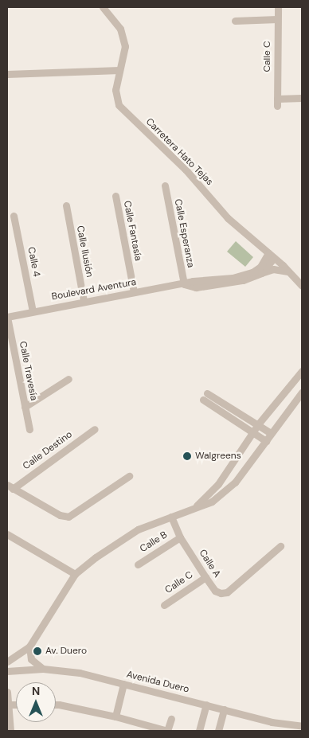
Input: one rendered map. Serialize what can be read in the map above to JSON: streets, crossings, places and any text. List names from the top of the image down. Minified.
{"streets":{"street":["Calle C","Carretera Hato Tejas","Calle Fantasía","Calle Esperanza","Calle Ilusión","Calle 4","Boulevard Aventura","Calle Travesía","Calle Destino","Calle B","Calle A","Avenida Duero"]},"crossings":[["Calle C","Calle A"],["Carretera Hato Tejas","Boulevard Aventura"],["Calle Fantasía","Boulevard Aventura"],["Calle Esperanza","Boulevard Aventura"],["Calle Ilusión","Boulevard Aventura"],["Calle 4","Boulevard Aventura"],["Boulevard Aventura","Calle Travesía"],["Calle B","Calle A"]],"places":["Walgreens","Av. Duero"],"north":"top"}
